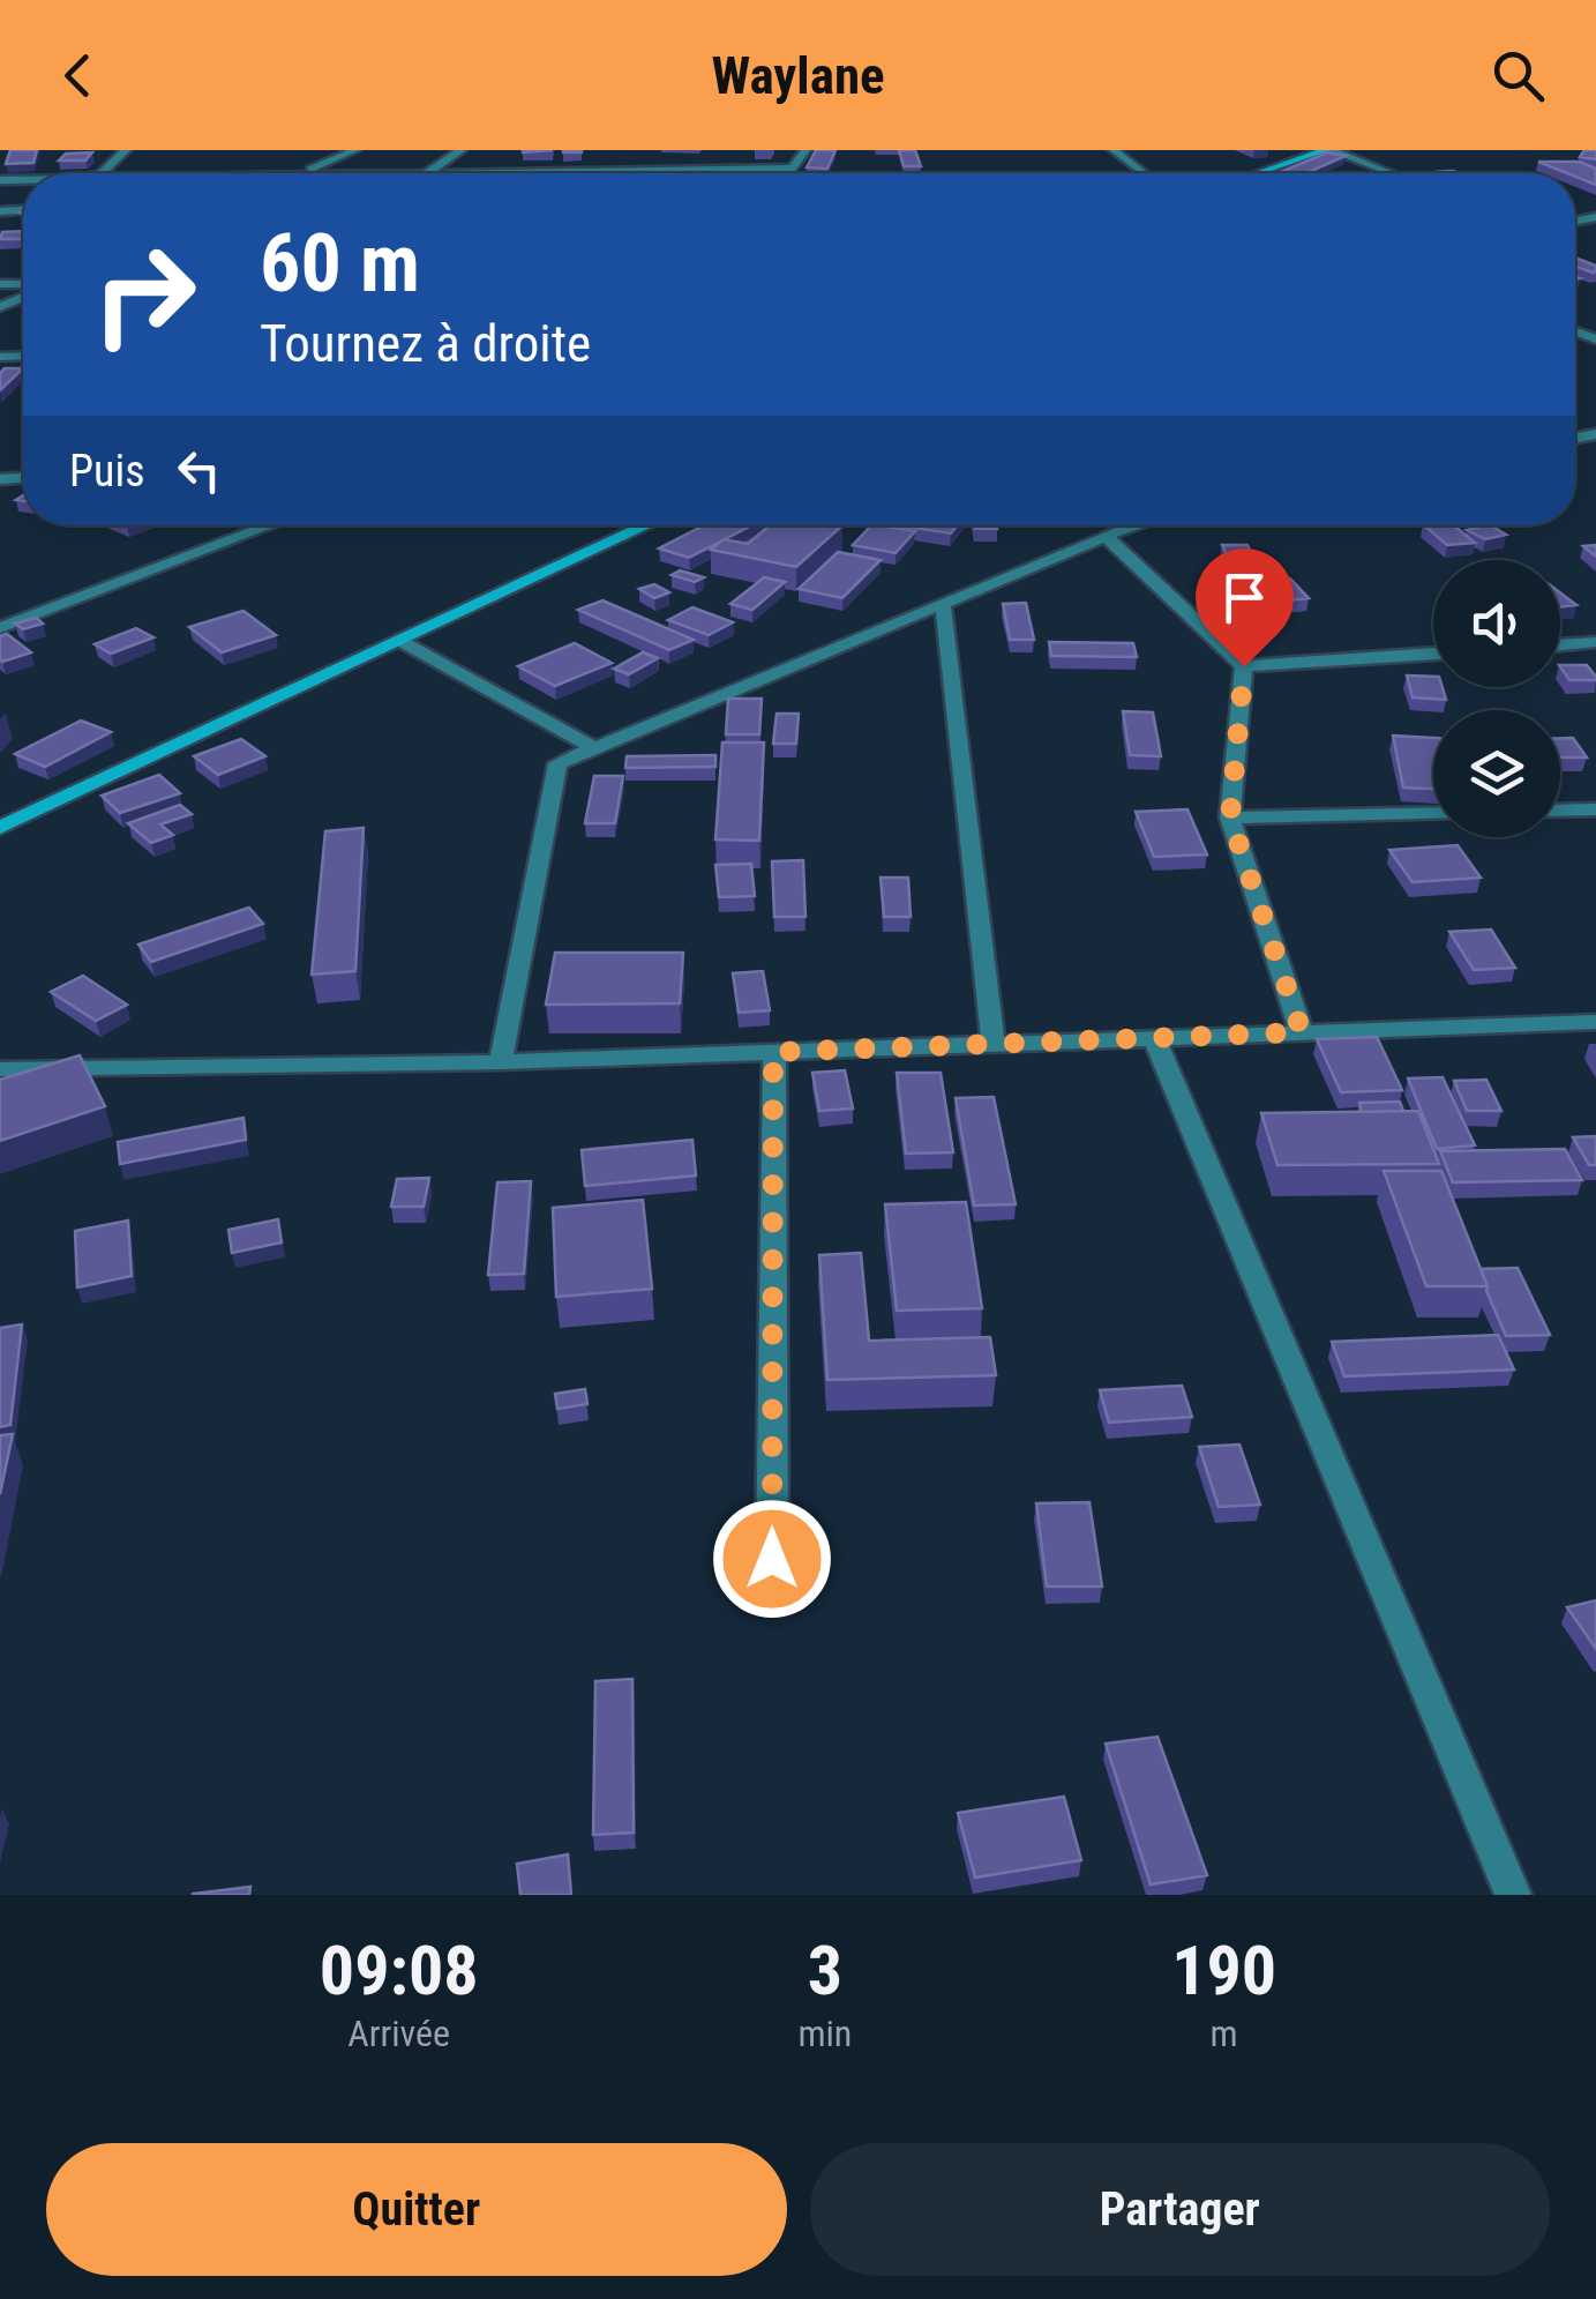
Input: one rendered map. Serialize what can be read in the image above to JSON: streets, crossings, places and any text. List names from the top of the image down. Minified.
{"page":{"header":"Waylane","turn":["60 m","Tournez à droite"],"then":"Puis","eta":["09:08","Arrivée","3","min","190","m"],"buttons":["Quitter","Partager"]}}
